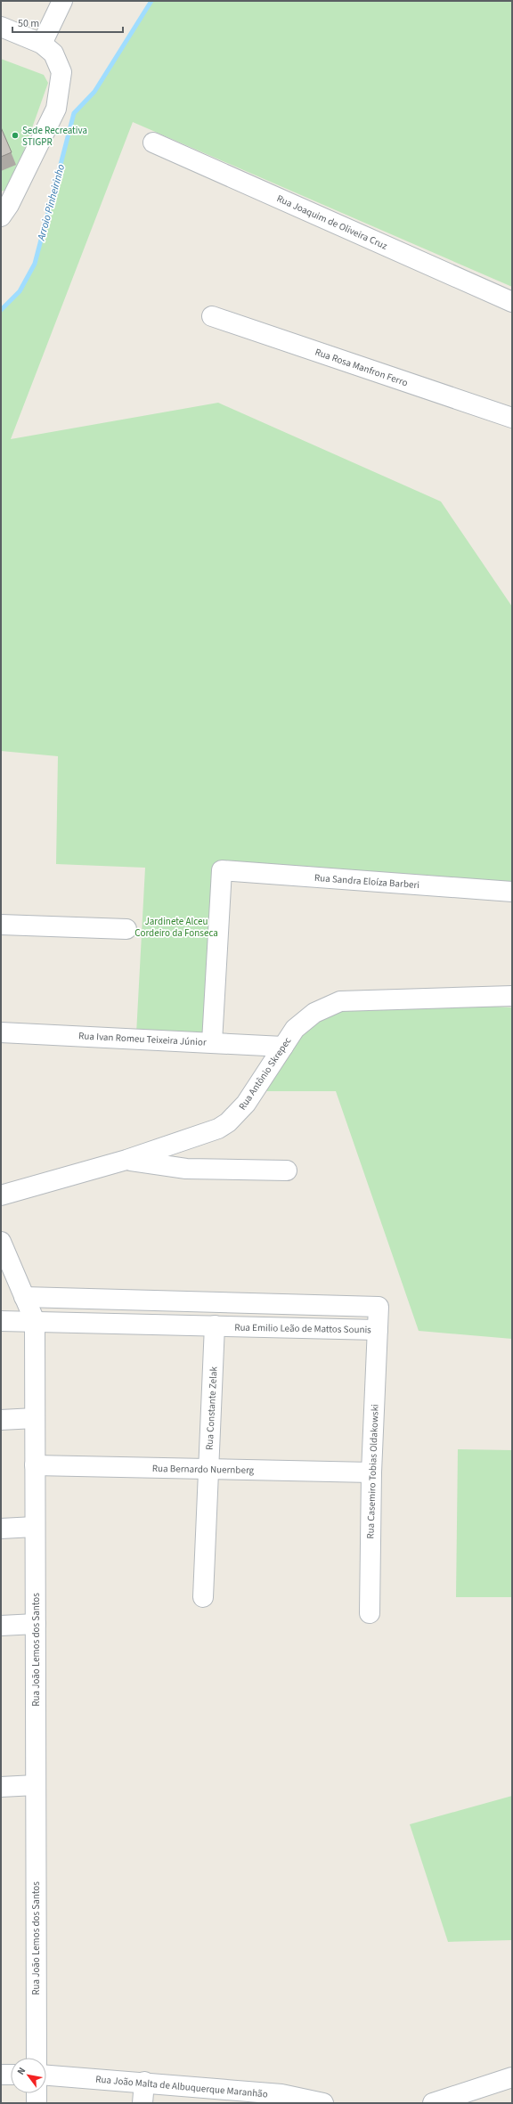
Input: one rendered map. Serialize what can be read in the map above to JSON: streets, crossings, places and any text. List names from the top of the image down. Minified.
{"streets":{"street":["Rua Joaquim de Oliveira Cruz","Rua Rosa Manfron Ferro","Rua Sandra Eloíza Barberi","Rua Ivan Romeu Teixeira Júnior","Rua Antônio Skrepec","Rua Emilio Leão de Mattos Sounis","Rua Constante Zelak","Rua Bernardo Nuernberg","Rua Casemiro Tobias Oldakowski","Rua João Lemos dos Santos","Rua João Malta de Albuquerque Maranhão"]},"crossings":[["Rua Sandra Eloíza Barberi","Rua Ivan Romeu Teixeira Júnior"],["Rua Ivan Romeu Teixeira Júnior","Rua Antônio Skrepec"],["Rua Emilio Leão de Mattos Sounis","Rua Constante Zelak"],["Rua Emilio Leão de Mattos Sounis","Rua Casemiro Tobias Oldakowski"],["Rua Emilio Leão de Mattos Sounis","Rua João Lemos dos Santos"],["Rua Constante Zelak","Rua Bernardo Nuernberg"],["Rua Bernardo Nuernberg","Rua Casemiro Tobias Oldakowski"],["Rua Bernardo Nuernberg","Rua João Lemos dos Santos"]],"water":["Arroio Pinheirinho"],"parks":["Jardinete Alceu Cordeiro da Fonseca"],"places":["Sede Recreativa STIGPR"],"scale_bar":"50 m","north":"top left"}
